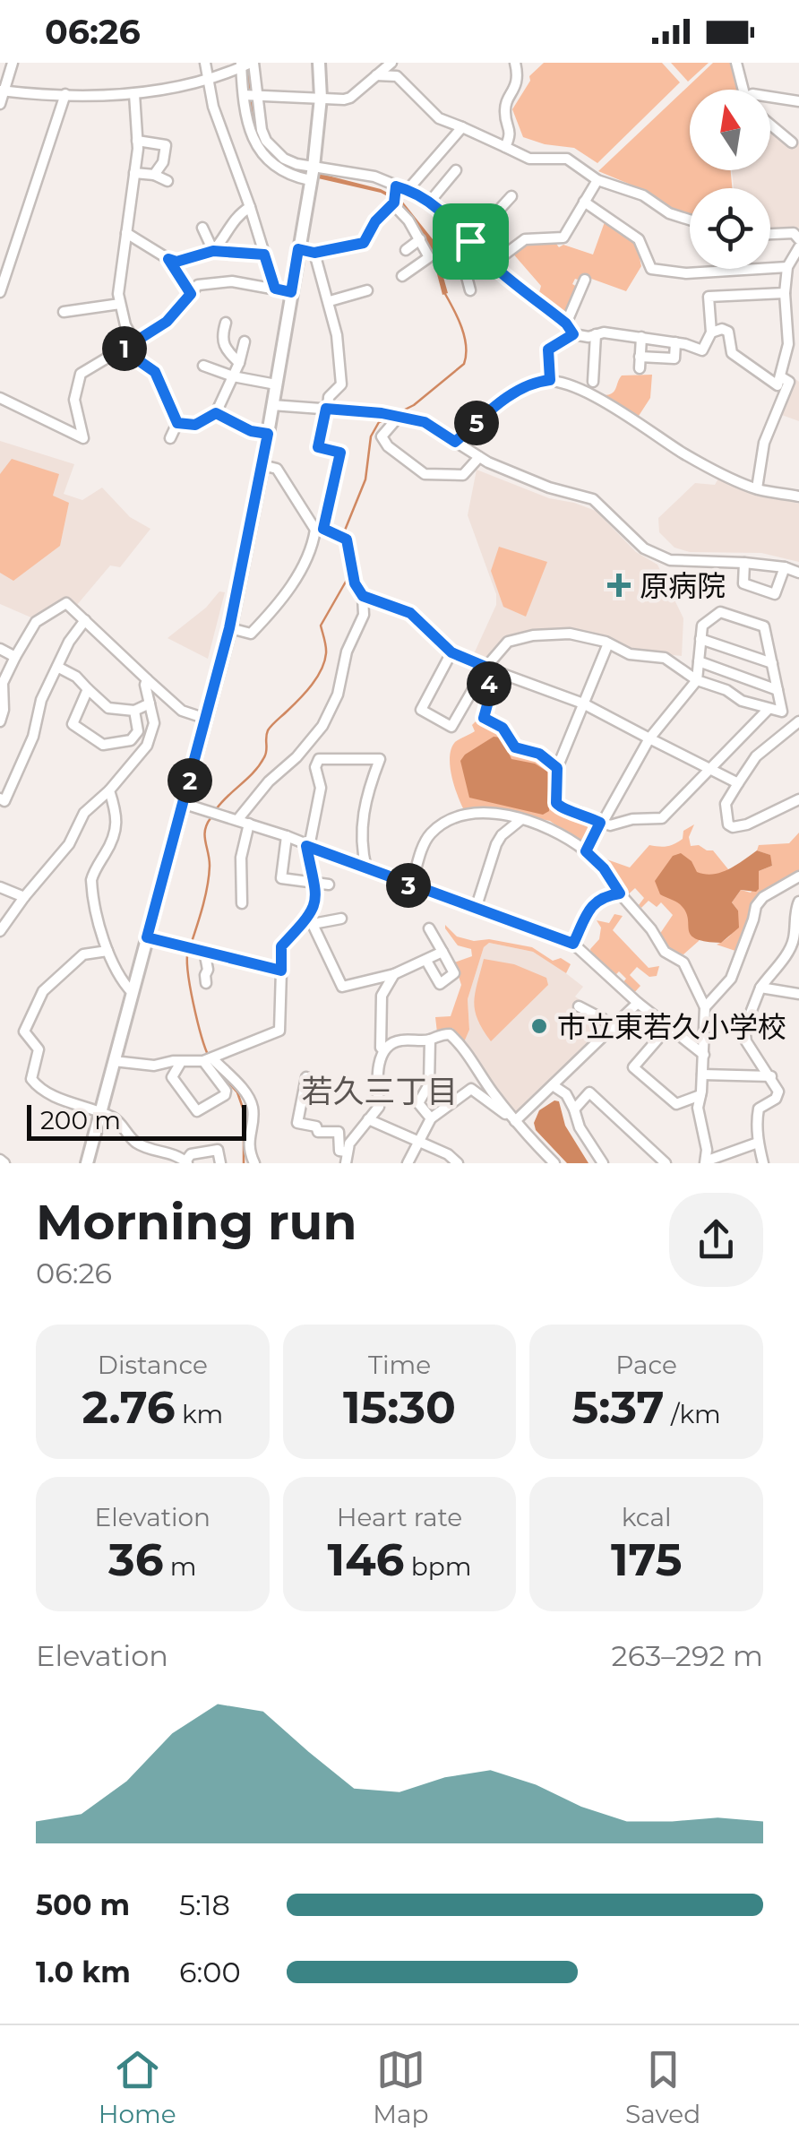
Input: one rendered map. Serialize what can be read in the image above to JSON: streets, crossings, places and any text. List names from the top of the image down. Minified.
{"districts":["若久三丁目"],"places":{"health":["原病院"],"other":["市立東若久小学校"]},"scale_bar":"200 m","north":"top","page":{"status":"06:26","pins":["1","5","4","2","3"],"scale":"200 m","heading":["Morning run","06:26"],"stats":[["Distance","2.76 km"],["Time","15:30"],["Pace","5:37 /km"],["Elevation","36 m"],["Heart rate","146 bpm"],["kcal","175"]],"chart":["Elevation","263–292 m"],"list":[{"name":"500 m","note":"5:18"},{"name":"1.0 km","note":"6:00"}],"tabs":["Home","Map","Saved"]}}
